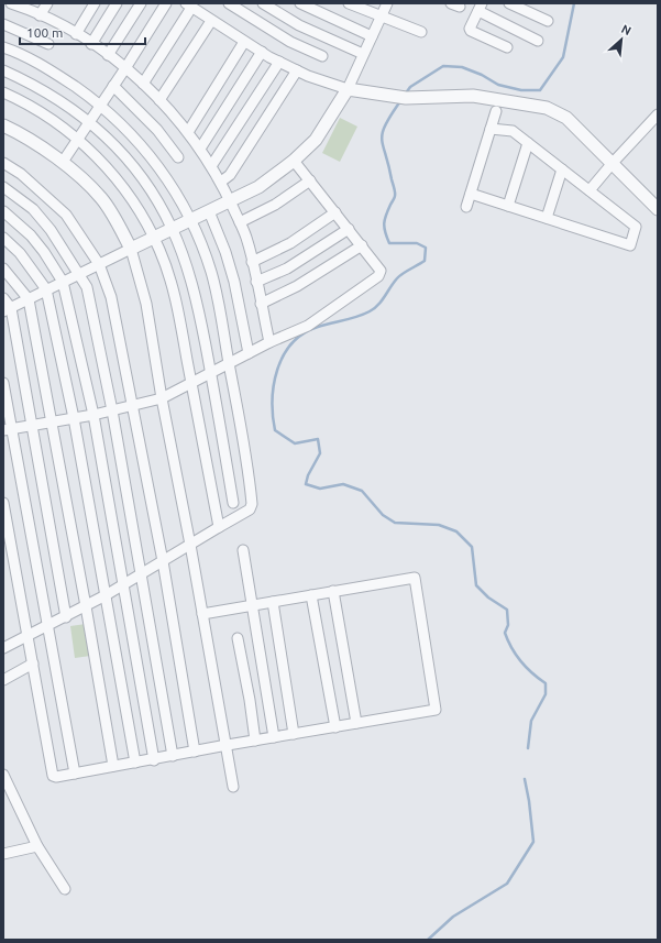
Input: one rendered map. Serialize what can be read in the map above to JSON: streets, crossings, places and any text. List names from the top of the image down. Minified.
{"scale_bar":"100 m","north":"top right"}
